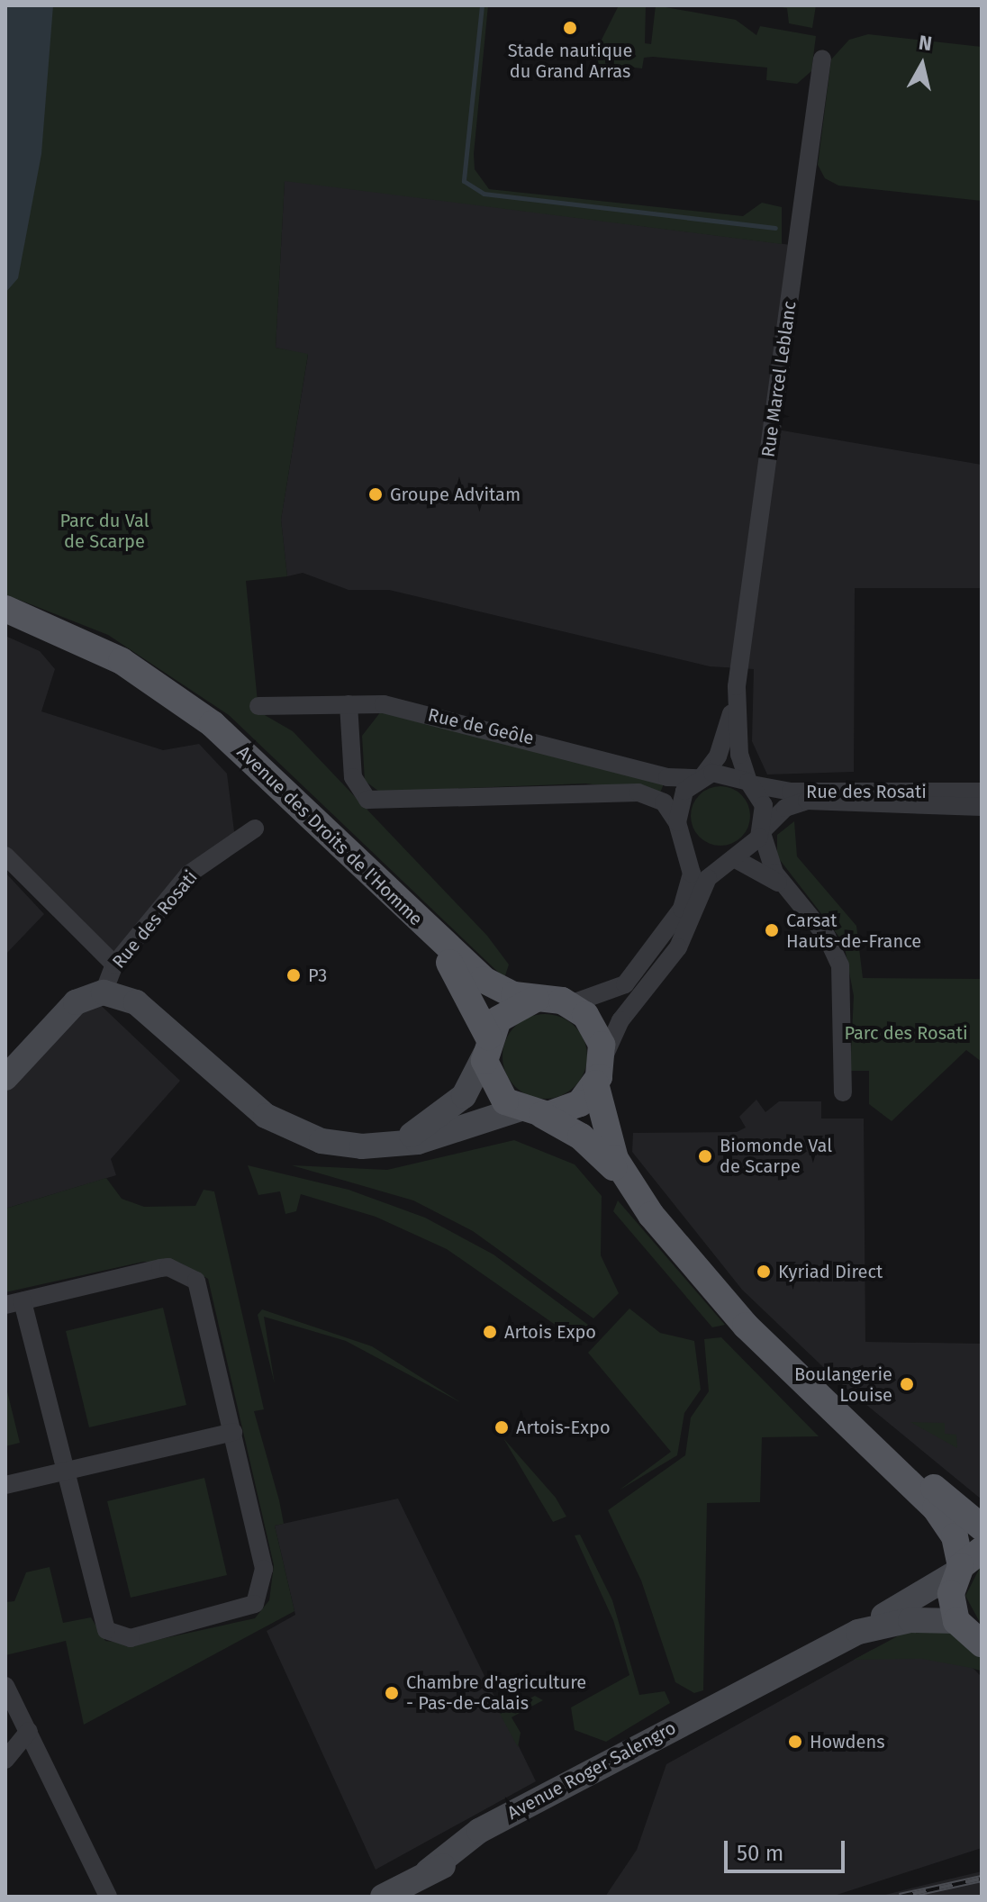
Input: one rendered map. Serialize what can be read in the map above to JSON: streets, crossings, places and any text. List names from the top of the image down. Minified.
{"streets":{"main road":["Avenue des Droits de l'Homme"],"street":["Rue Marcel Leblanc","Rue de Geôle","Rue des Rosati","Avenue Roger Salengro"]},"crossings":[["Rue Marcel Leblanc","Rue de Geôle"],["Rue Marcel Leblanc","Rue des Rosati"],["Rue de Geôle","Rue des Rosati"]],"parks":["Parc du Val de Scarpe","Parc des Rosati"],"places":["Stade nautique du Grand Arras","Groupe Advitam","Carsat Hauts-de-France","P3","Biomonde Val de Scarpe","Kyriad Direct","Artois Expo","Boulangerie Louise","Artois-Expo","Chambre d'agriculture - Pas-de-Calais","Howdens"],"scale_bar":"50 m","north":"top"}
